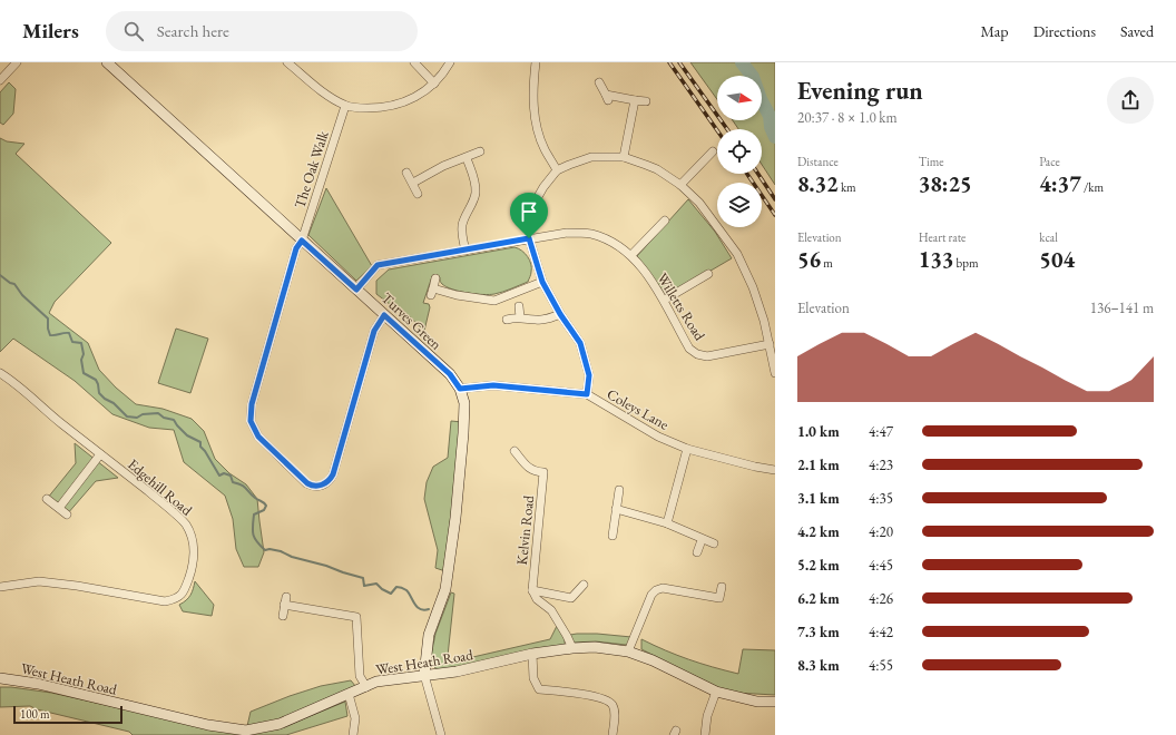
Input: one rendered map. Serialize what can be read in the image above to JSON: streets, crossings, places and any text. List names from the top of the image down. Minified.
{"streets":{"street":["The Oak Walk","Willetts Road","Turves Green","Coleys Lane","Edgehill Road","Kelvin Road","West Heath Road"]},"crossings":[["The Oak Walk","Turves Green"],["Willetts Road","Turves Green"],["Turves Green","Coleys Lane"],["Turves Green","West Heath Road"]],"scale_bar":"100 m","north":"right","page":{"header":"Milers","search":"Search here","nav":["Map","Directions","Saved"],"heading":["Evening run","20:37 · 8 × 1.0 km"],"stats":[["Distance","8.32 km"],["Time","38:25"],["Pace","4:37 /km"],["Elevation","56 m"],["Heart rate","133 bpm"],["kcal","504"]],"chart":["Elevation","136–141 m"],"list":[{"name":"1.0 km","note":"4:47"},{"name":"2.1 km","note":"4:23"},{"name":"3.1 km","note":"4:35"},{"name":"4.2 km","note":"4:20"},{"name":"5.2 km","note":"4:45"},{"name":"6.2 km","note":"4:26"},{"name":"7.3 km","note":"4:42"},{"name":"8.3 km","note":"4:55"}],"scale":"100 m"}}
